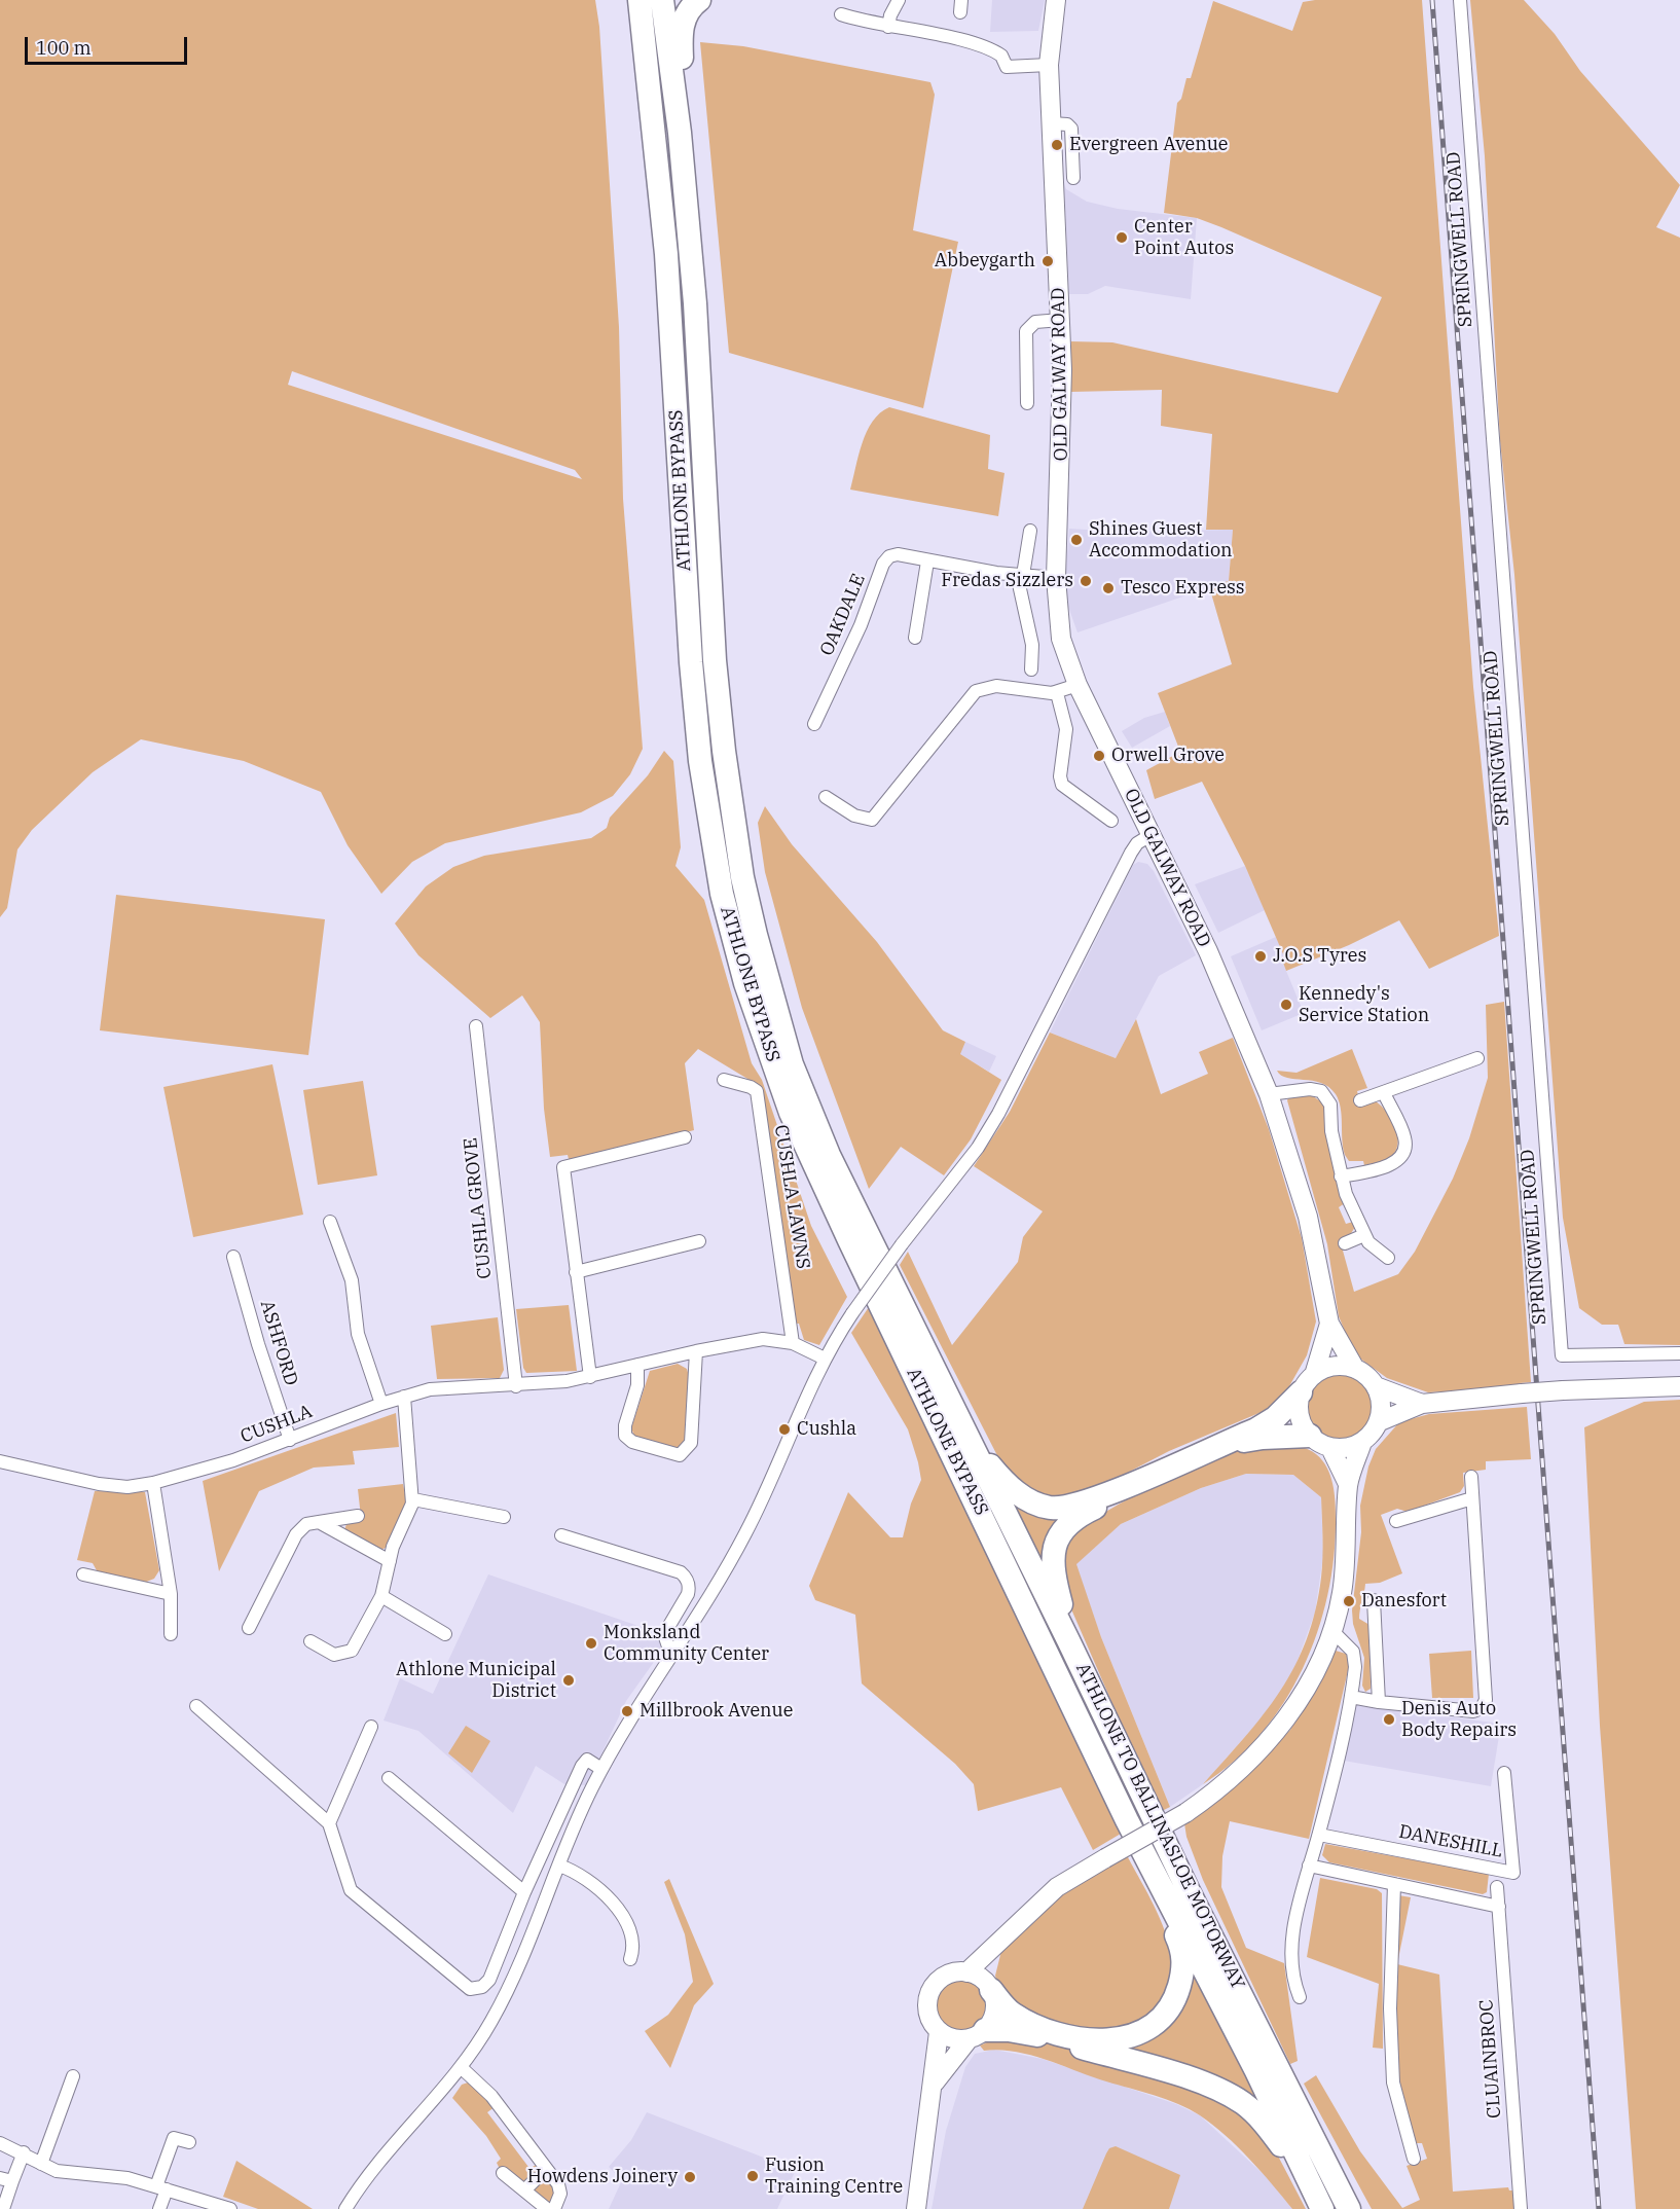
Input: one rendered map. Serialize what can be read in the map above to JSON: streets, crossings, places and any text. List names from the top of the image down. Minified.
{"streets":{"highway":["ATHLONE BYPASS","ATHLONE TO BALLINASLOE MOTORWAY"],"main road":["OLD GALWAY ROAD"],"street":["SPRINGWELL ROAD","OAKDALE","CUSHLA LAWNS","CUSHLA GROVE","ASHFORD","CUSHLA","DANESHILL","CLUAINBROC"]},"crossings":[["OLD GALWAY ROAD","OAKDALE"],["ATHLONE BYPASS","ATHLONE TO BALLINASLOE MOTORWAY"],["CUSHLA LAWNS","CUSHLA"],["CUSHLA GROVE","CUSHLA"],["ASHFORD","CUSHLA"]],"places":["Evergreen Avenue","Center Point Autos","Abbeygarth","Shines Guest Accommodation","Fredas Sizzlers","Tesco Express","Orwell Grove","J.O.S Tyres","Kennedy's Service Station","Cushla","Danesfort","Monksland Community Center","Athlone Municipal District","Millbrook Avenue","Denis Auto Body Repairs","Fusion Training Centre","Howdens Joinery"],"scale_bar":"100 m"}
